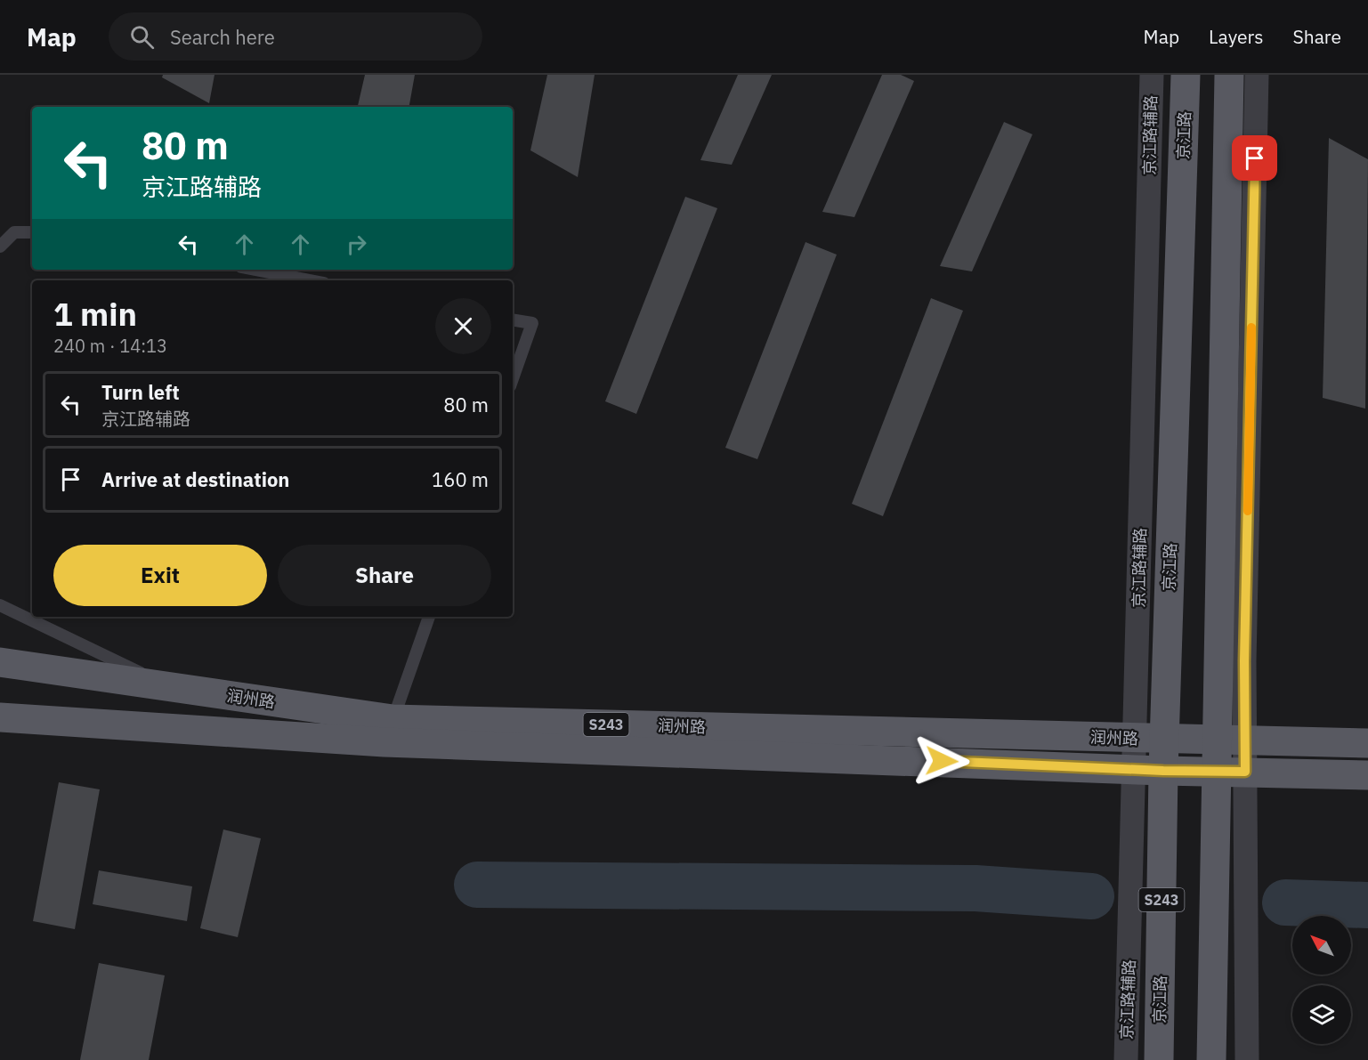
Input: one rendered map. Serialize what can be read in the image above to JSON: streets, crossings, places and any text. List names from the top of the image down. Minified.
{"streets":{"main road":["京江路","润州路","S243"],"street":["京江路辅路"]},"crossings":[["京江路辅路","润州路"],["京江路","润州路"]],"north":"top left","page":{"header":"Map","search":"Search here","nav":["Map","Layers","Share"],"turn":["80 m","京江路辅路"],"heading":["1 min","240 m · 14:13"],"list":[{"name":"Turn left","note":"京江路辅路","value":"80 m"},{"name":"Arrive at destination","value":"160 m"}],"buttons":["Exit","Share"]}}
